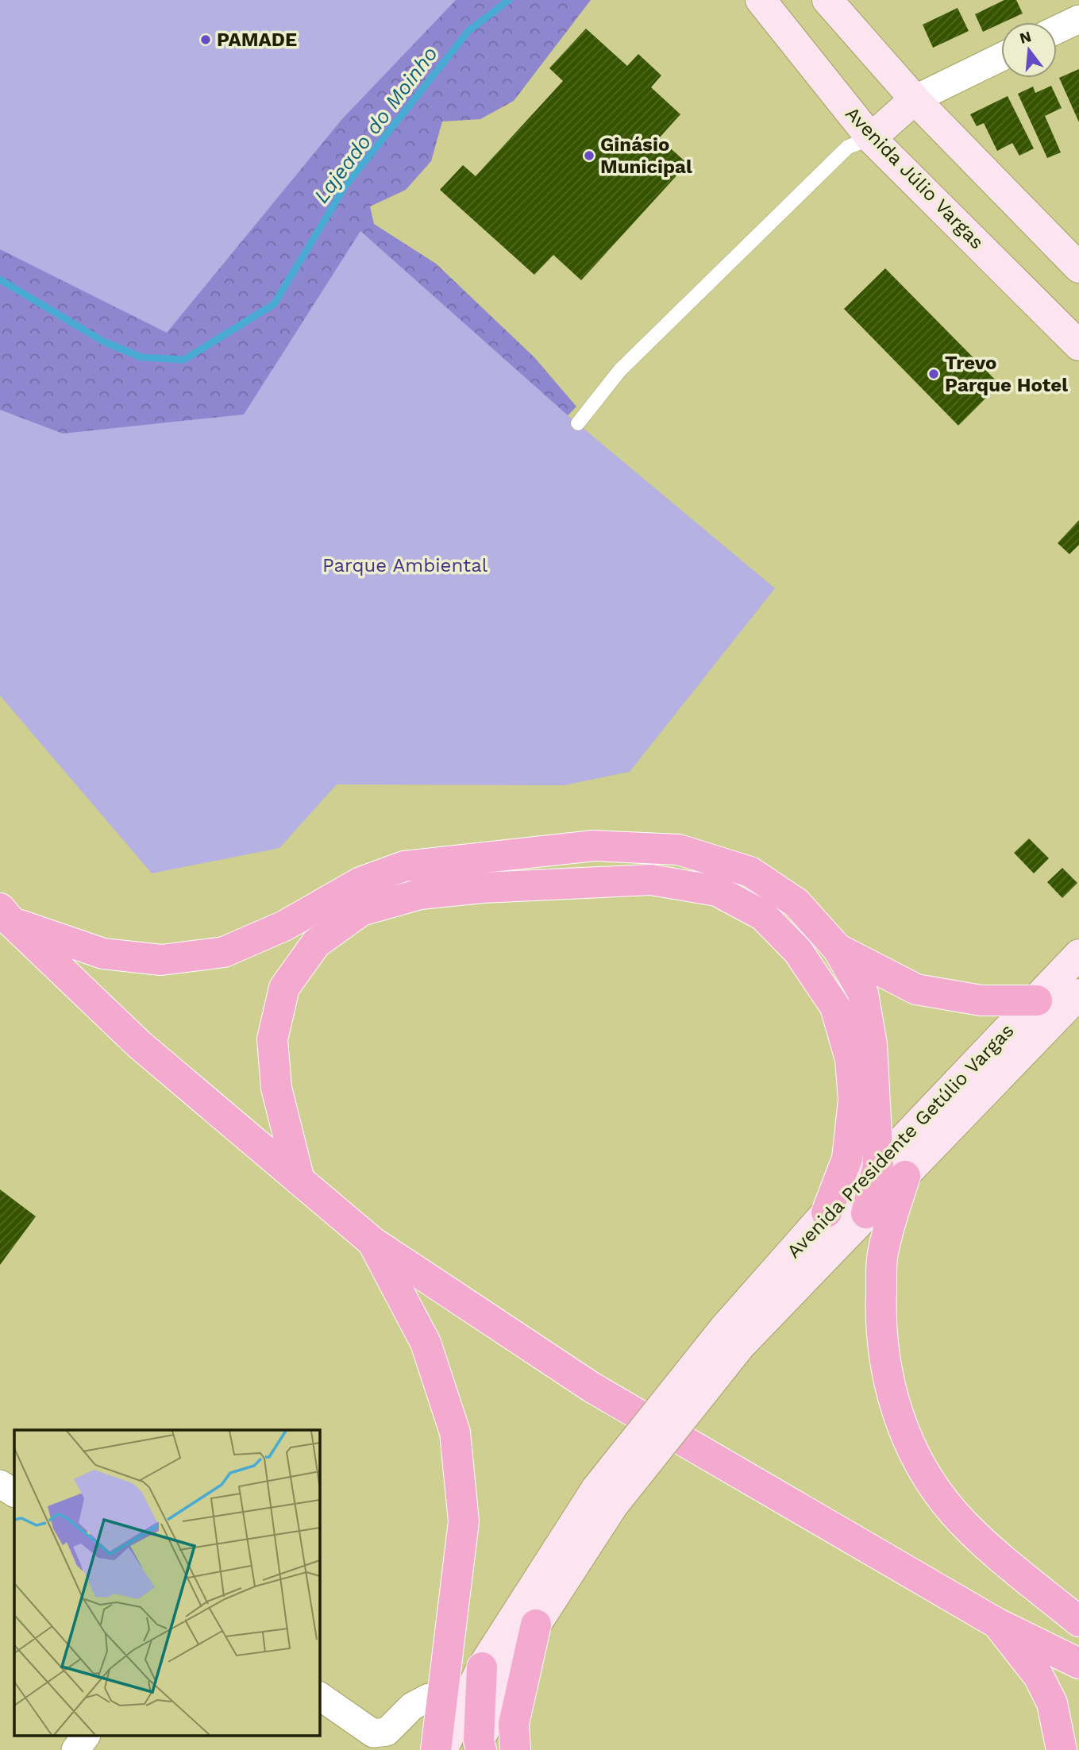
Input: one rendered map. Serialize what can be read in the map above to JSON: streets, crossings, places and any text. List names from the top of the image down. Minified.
{"streets":{"main road":["Avenida Júlio Vargas","Avenida Presidente Getúlio Vargas"]},"water":["Lajeado do Moinho"],"parks":["Parque Ambiental"],"places":["PAMADE","Ginásio Municipal","Trevo Parque Hotel"],"north":"top"}
